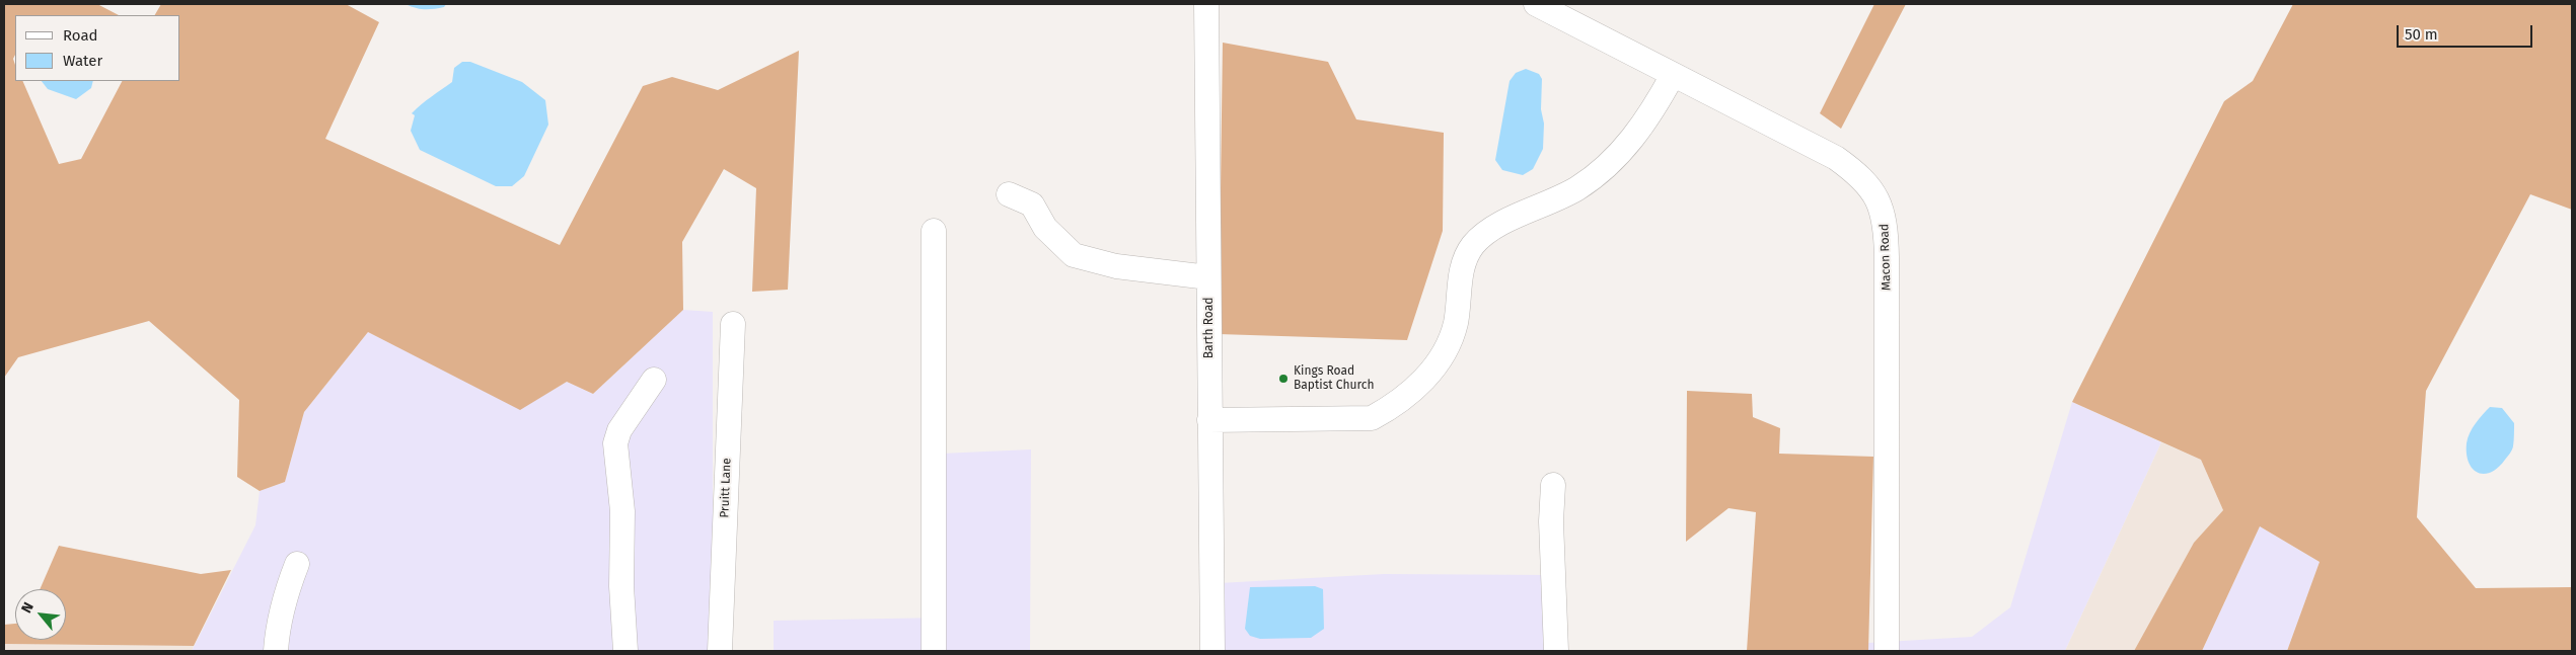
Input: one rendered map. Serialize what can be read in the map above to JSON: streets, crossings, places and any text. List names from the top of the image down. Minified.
{"streets":{"street":["Macon Road","Barth Road","Pruitt Lane"]},"places":["Kings Road Baptist Church"],"legend":["Road","Water"],"scale_bar":"50 m","north":"top left"}
